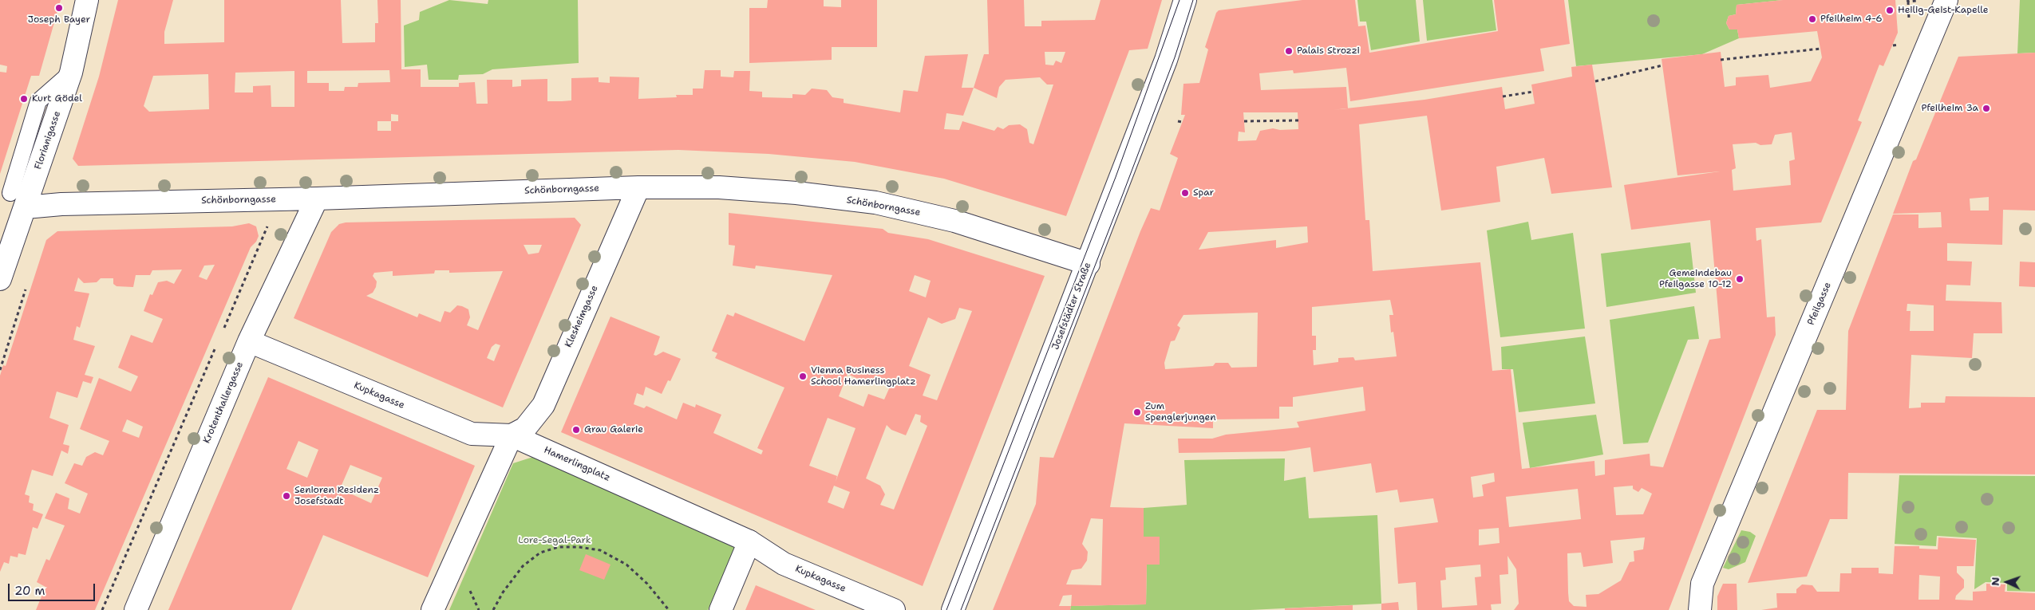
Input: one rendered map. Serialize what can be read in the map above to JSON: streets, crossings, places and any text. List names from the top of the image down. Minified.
{"streets":{"street":["Florianigasse","Schönborngasse","Pfeilgasse","Josefstädter Straße","Klesheimgasse","Kupkagasse","Krotenthallergasse","Hamerlingplatz"]},"crossings":[["Florianigasse","Schönborngasse"],["Schönborngasse","Josefstädter Straße"],["Schönborngasse","Klesheimgasse"],["Schönborngasse","Krotenthallergasse"],["Klesheimgasse","Kupkagasse"],["Klesheimgasse","Hamerlingplatz"],["Kupkagasse","Krotenthallergasse"],["Kupkagasse","Hamerlingplatz"]],"parks":["Lore-Segal-Park"],"places":["Joseph Bayer","Heilig-Geist-Kapelle","Pfeilheim 4-6","Palais Strozzi","Kurt Gödel","Pfeilheim 3a","Spar","Gemeindebau Pfeilgasse 10-12","Vienna Business School Hamerlingplatz","Zum Spenglerjungen","Grau Galerie","Senioren Residenz Josefstadt"],"scale_bar":"20 m","north":"left"}
